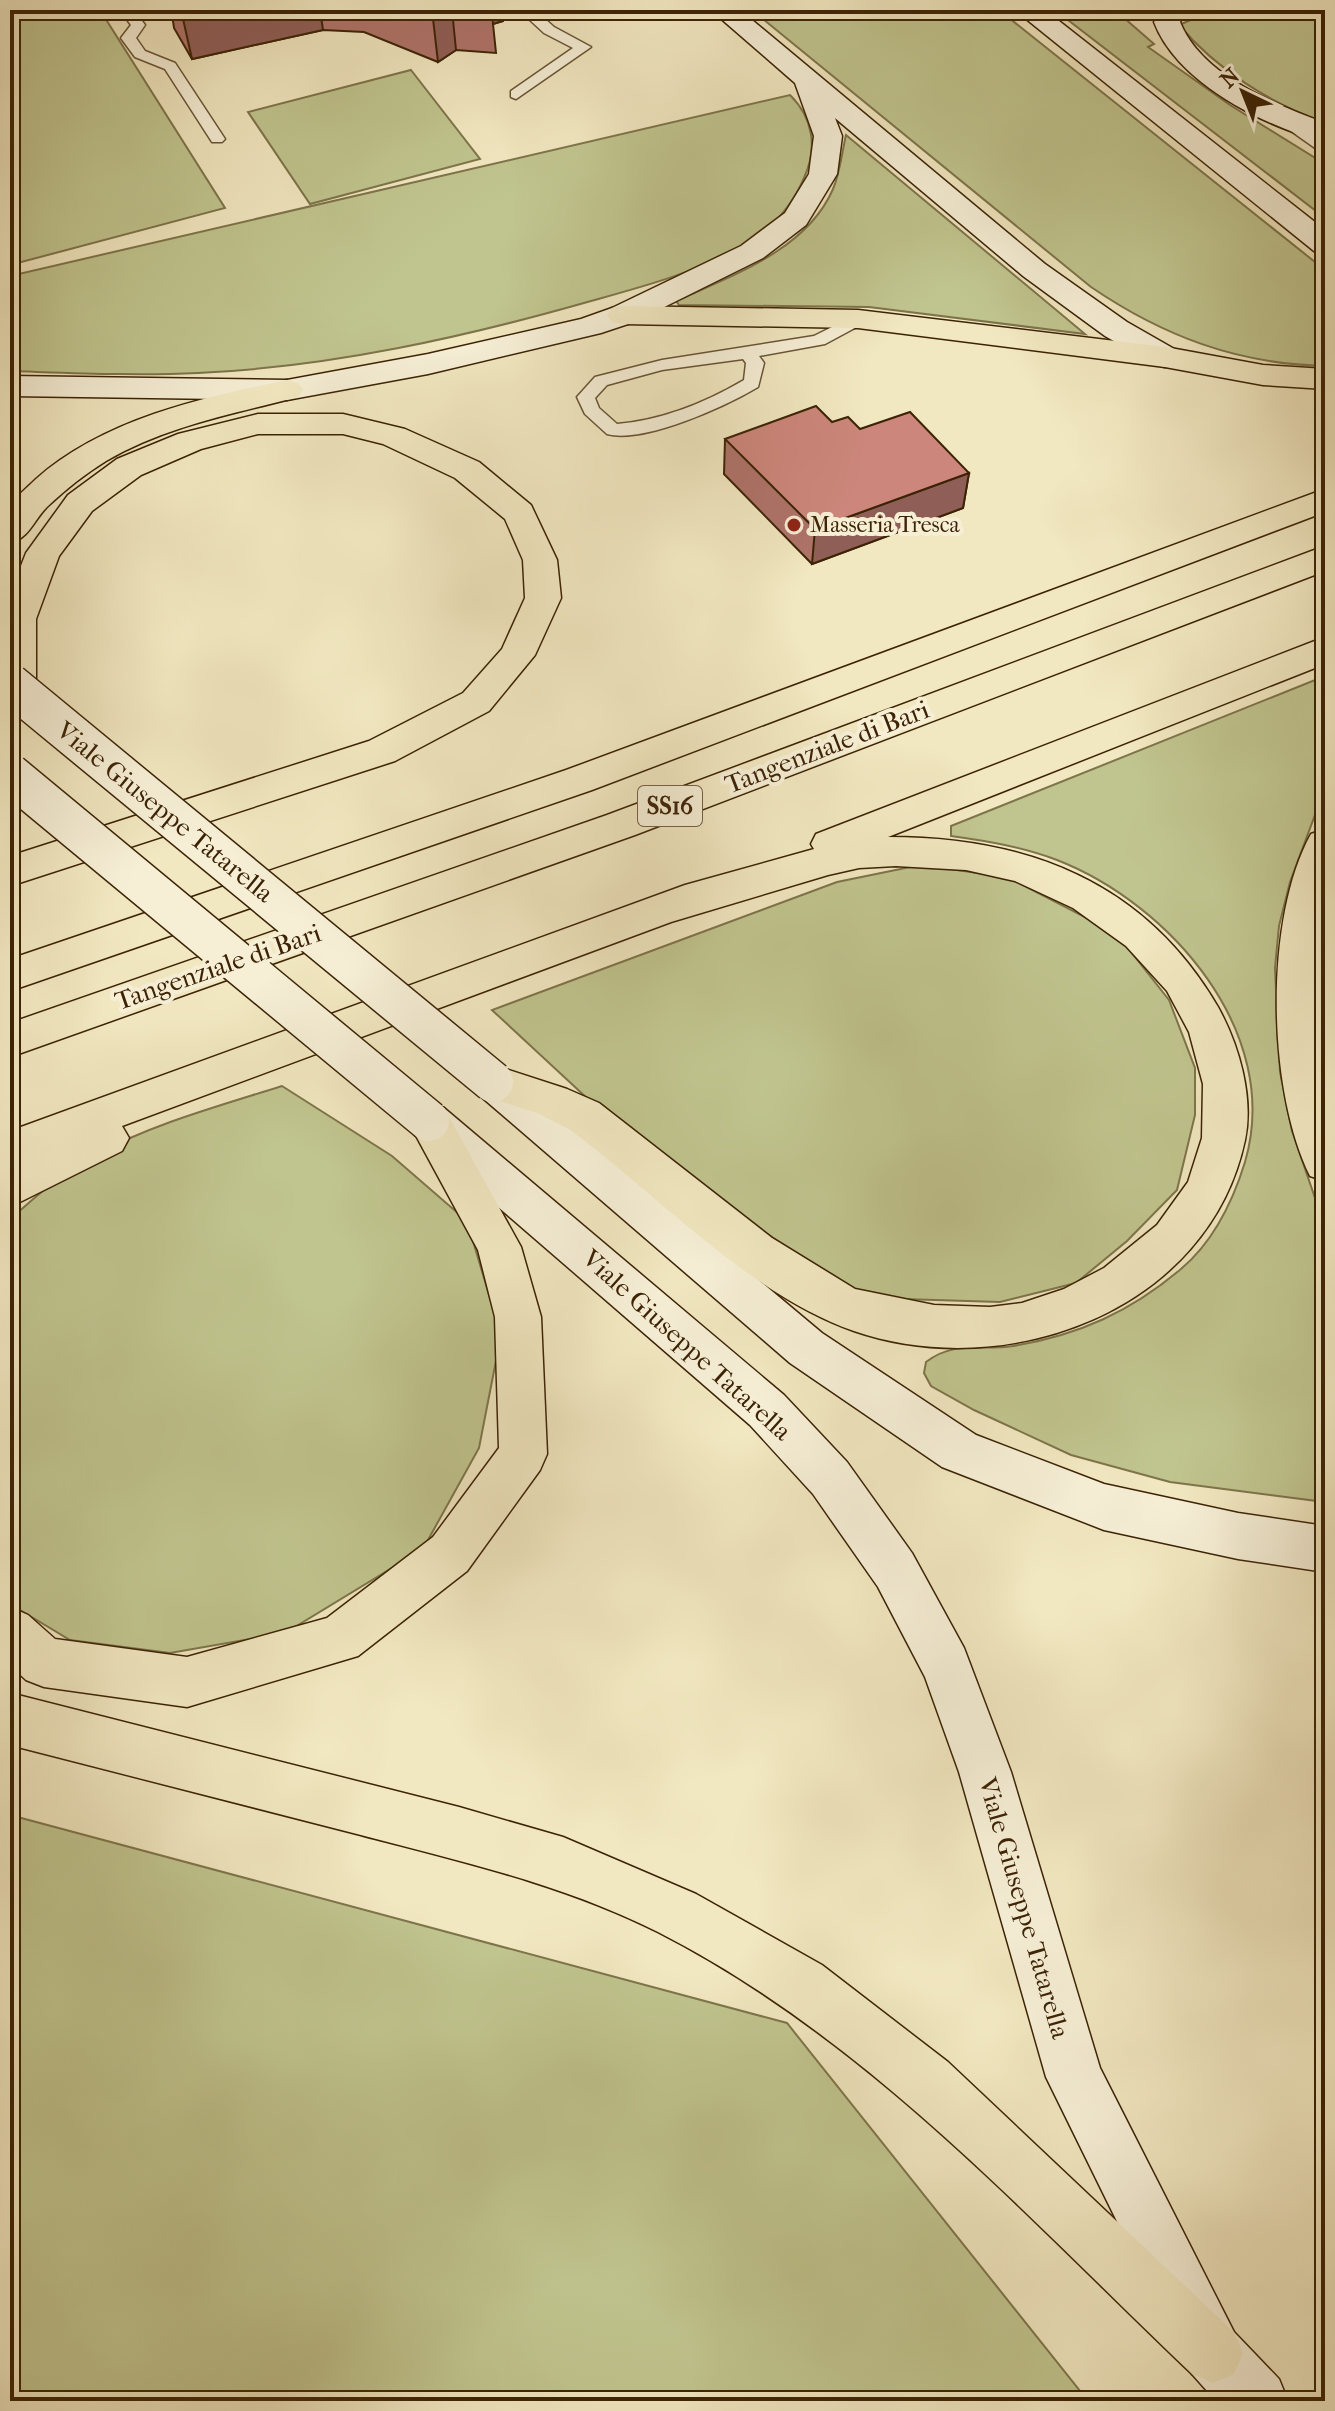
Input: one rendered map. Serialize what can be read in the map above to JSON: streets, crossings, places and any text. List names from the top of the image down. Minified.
{"streets":{"highway":["Tangenziale di Bari","SS16"],"main road":["Viale Giuseppe Tatarella"]},"places":["Masseria Tresca"],"north":"top left"}
